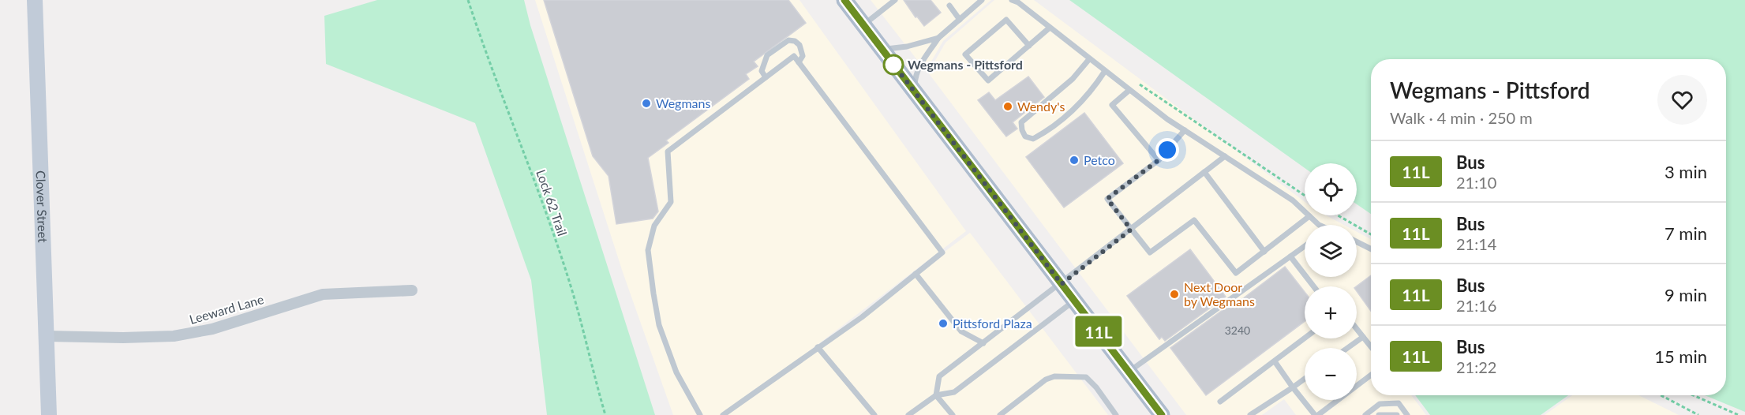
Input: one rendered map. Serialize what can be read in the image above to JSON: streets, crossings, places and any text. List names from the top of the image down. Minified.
{"streets":{"main road":["Clover Street"],"street":["Leeward Lane"],"path":["Lock 62 Trail"]},"crossings":[["Clover Street","Leeward Lane"]],"places":["Wegmans - Pittsford","Wegmans","Wendy's","Petco","Next Door by Wegmans","Pittsford Plaza"],"lines":["bus line 11L"],"house_numbers":["3240"],"page":{"on_map":"11L","heading":["Wegmans - Pittsford","Walk · 4 min · 250 m"],"list":[{"mark":"11L","name":"Bus","note":"21:10","value":"3 min"},{"mark":"11L","name":"Bus","note":"21:14","value":"7 min"},{"mark":"11L","name":"Bus","note":"21:16","value":"9 min"},{"mark":"11L","name":"Bus","note":"21:22","value":"15 min"}],"map_buttons":["+","−"]}}
